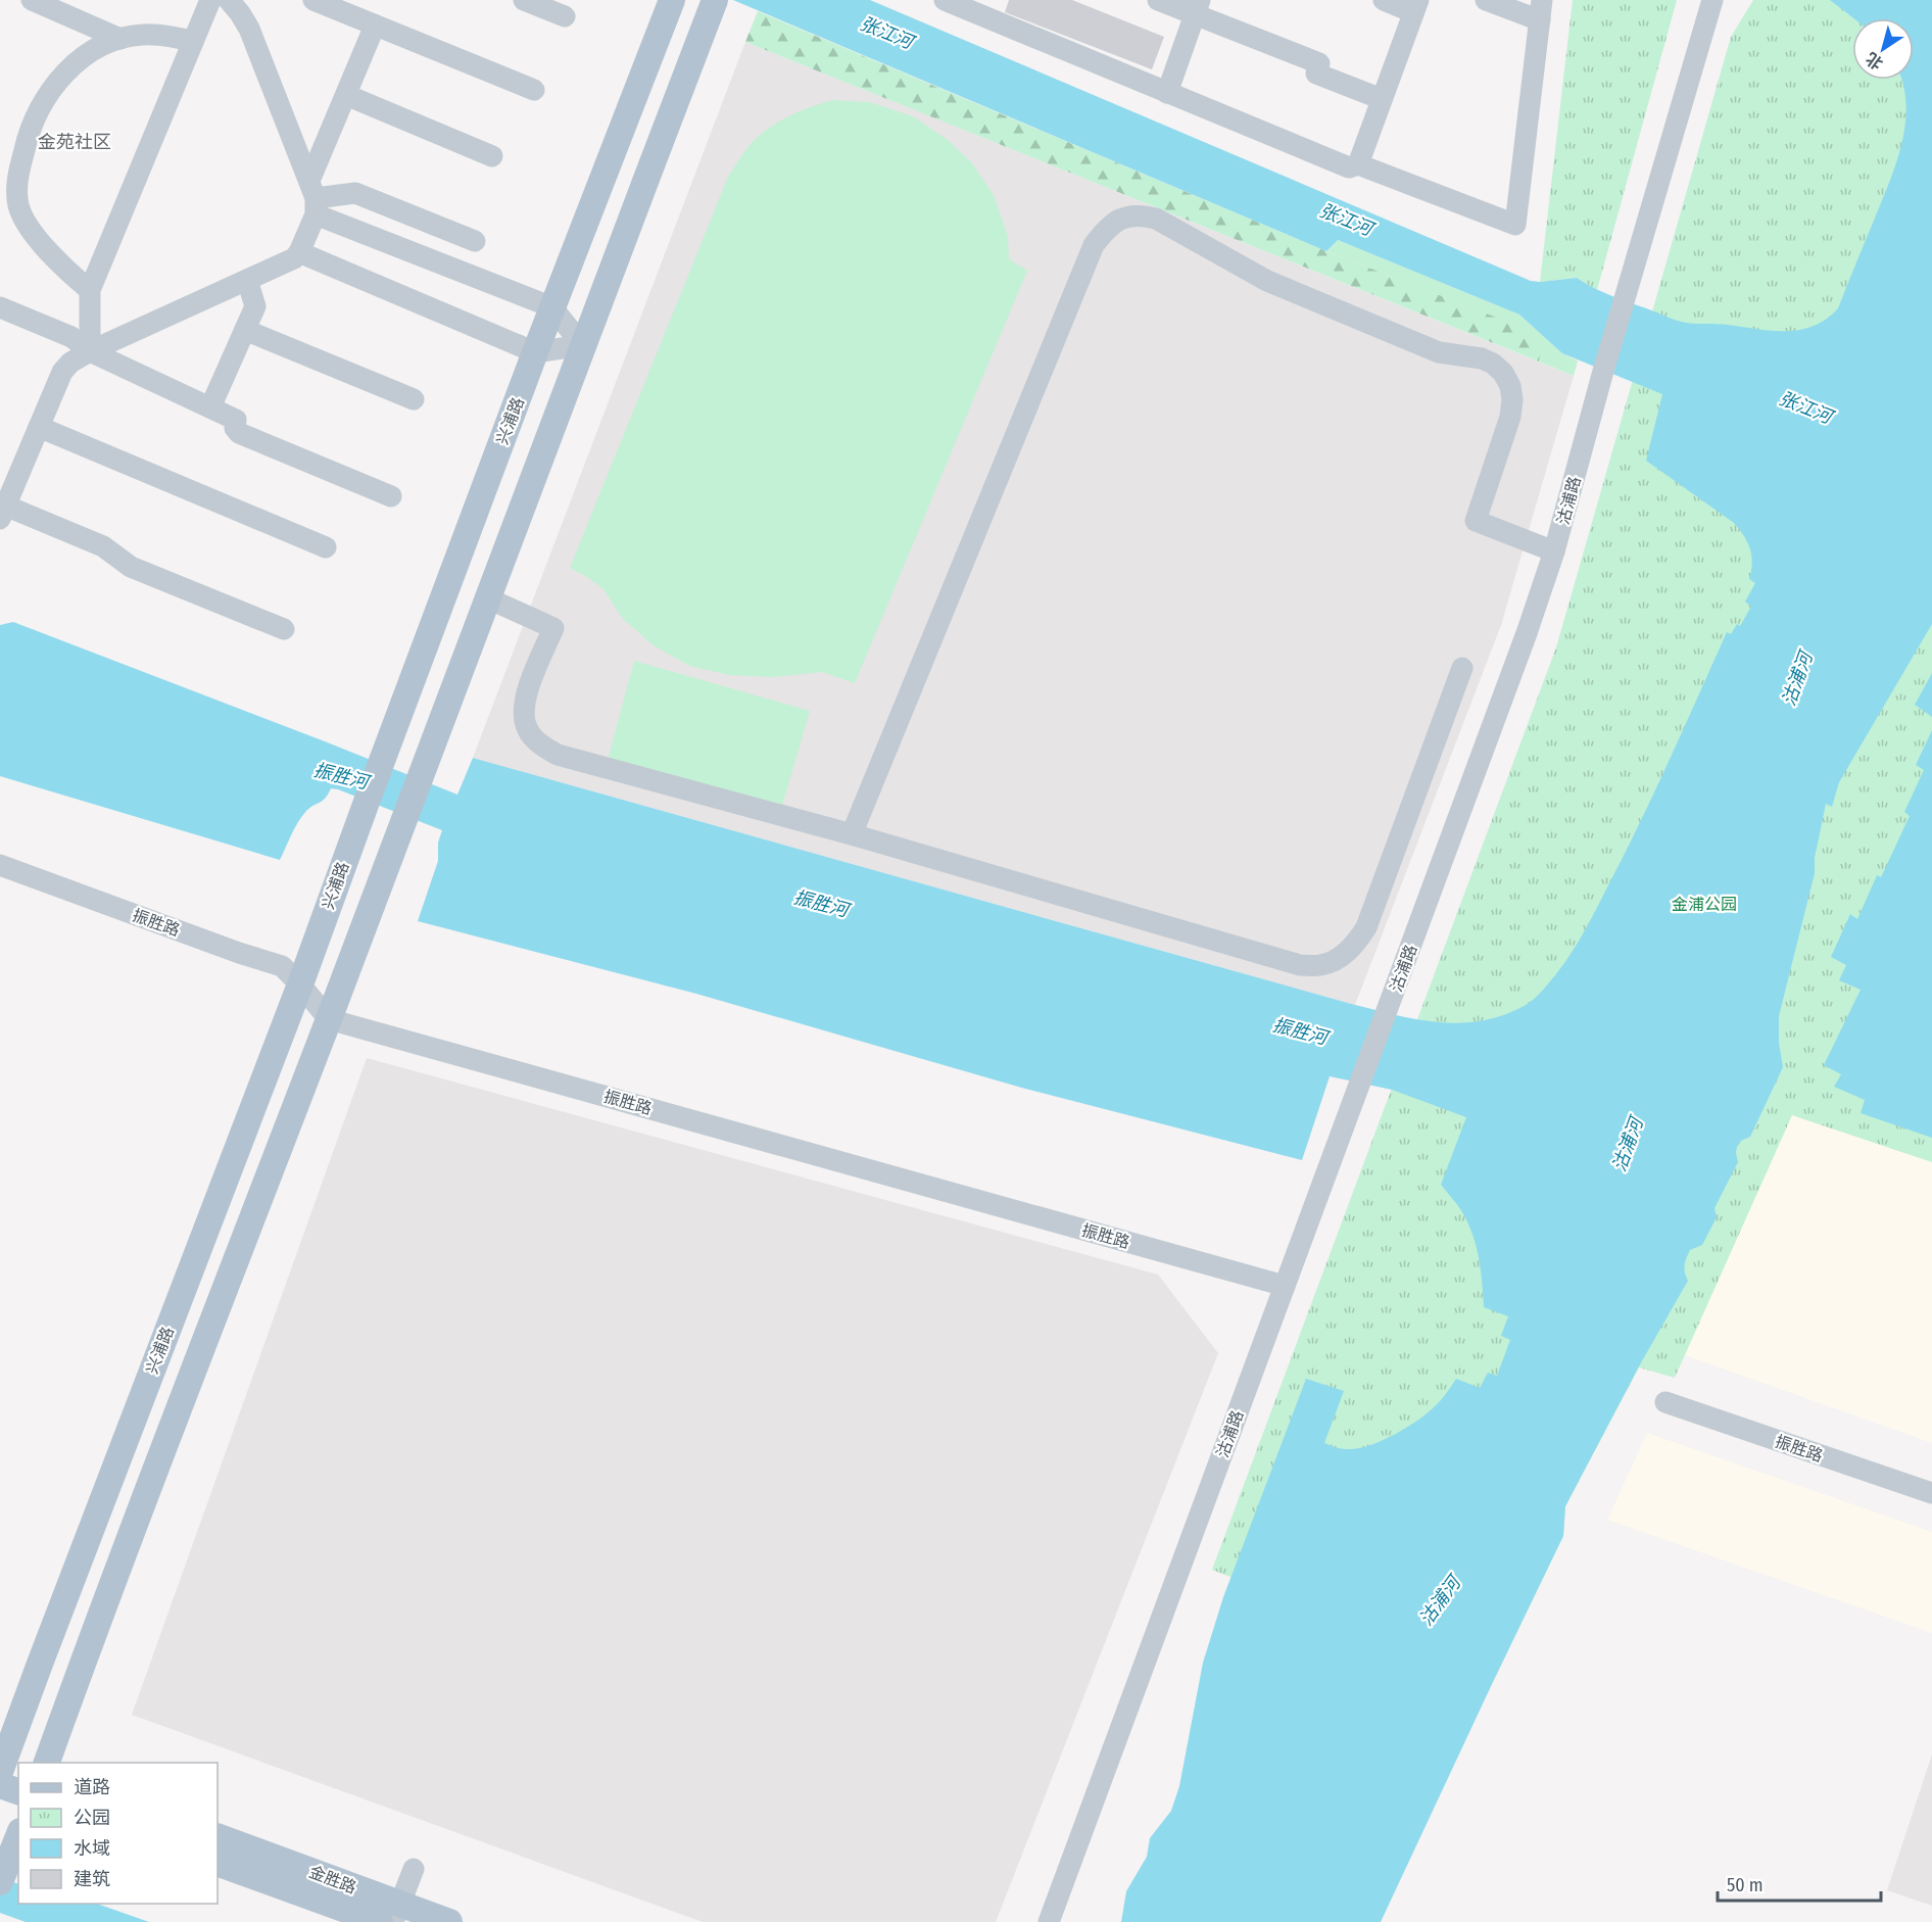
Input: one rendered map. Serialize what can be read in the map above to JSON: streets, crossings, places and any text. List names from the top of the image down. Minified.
{"streets":{"main road":["兴浦路","金胜路"],"street":["沽浦路","振胜路"]},"crossings":[["兴浦路","振胜路"],["沽浦路","振胜路"]],"districts":["金苑社区"],"water":["张江河","沽浦河","振胜河"],"parks":["金浦公园"],"legend":["道路","公园","水域","建筑"],"scale_bar":"50 m","north":"bottom left"}
